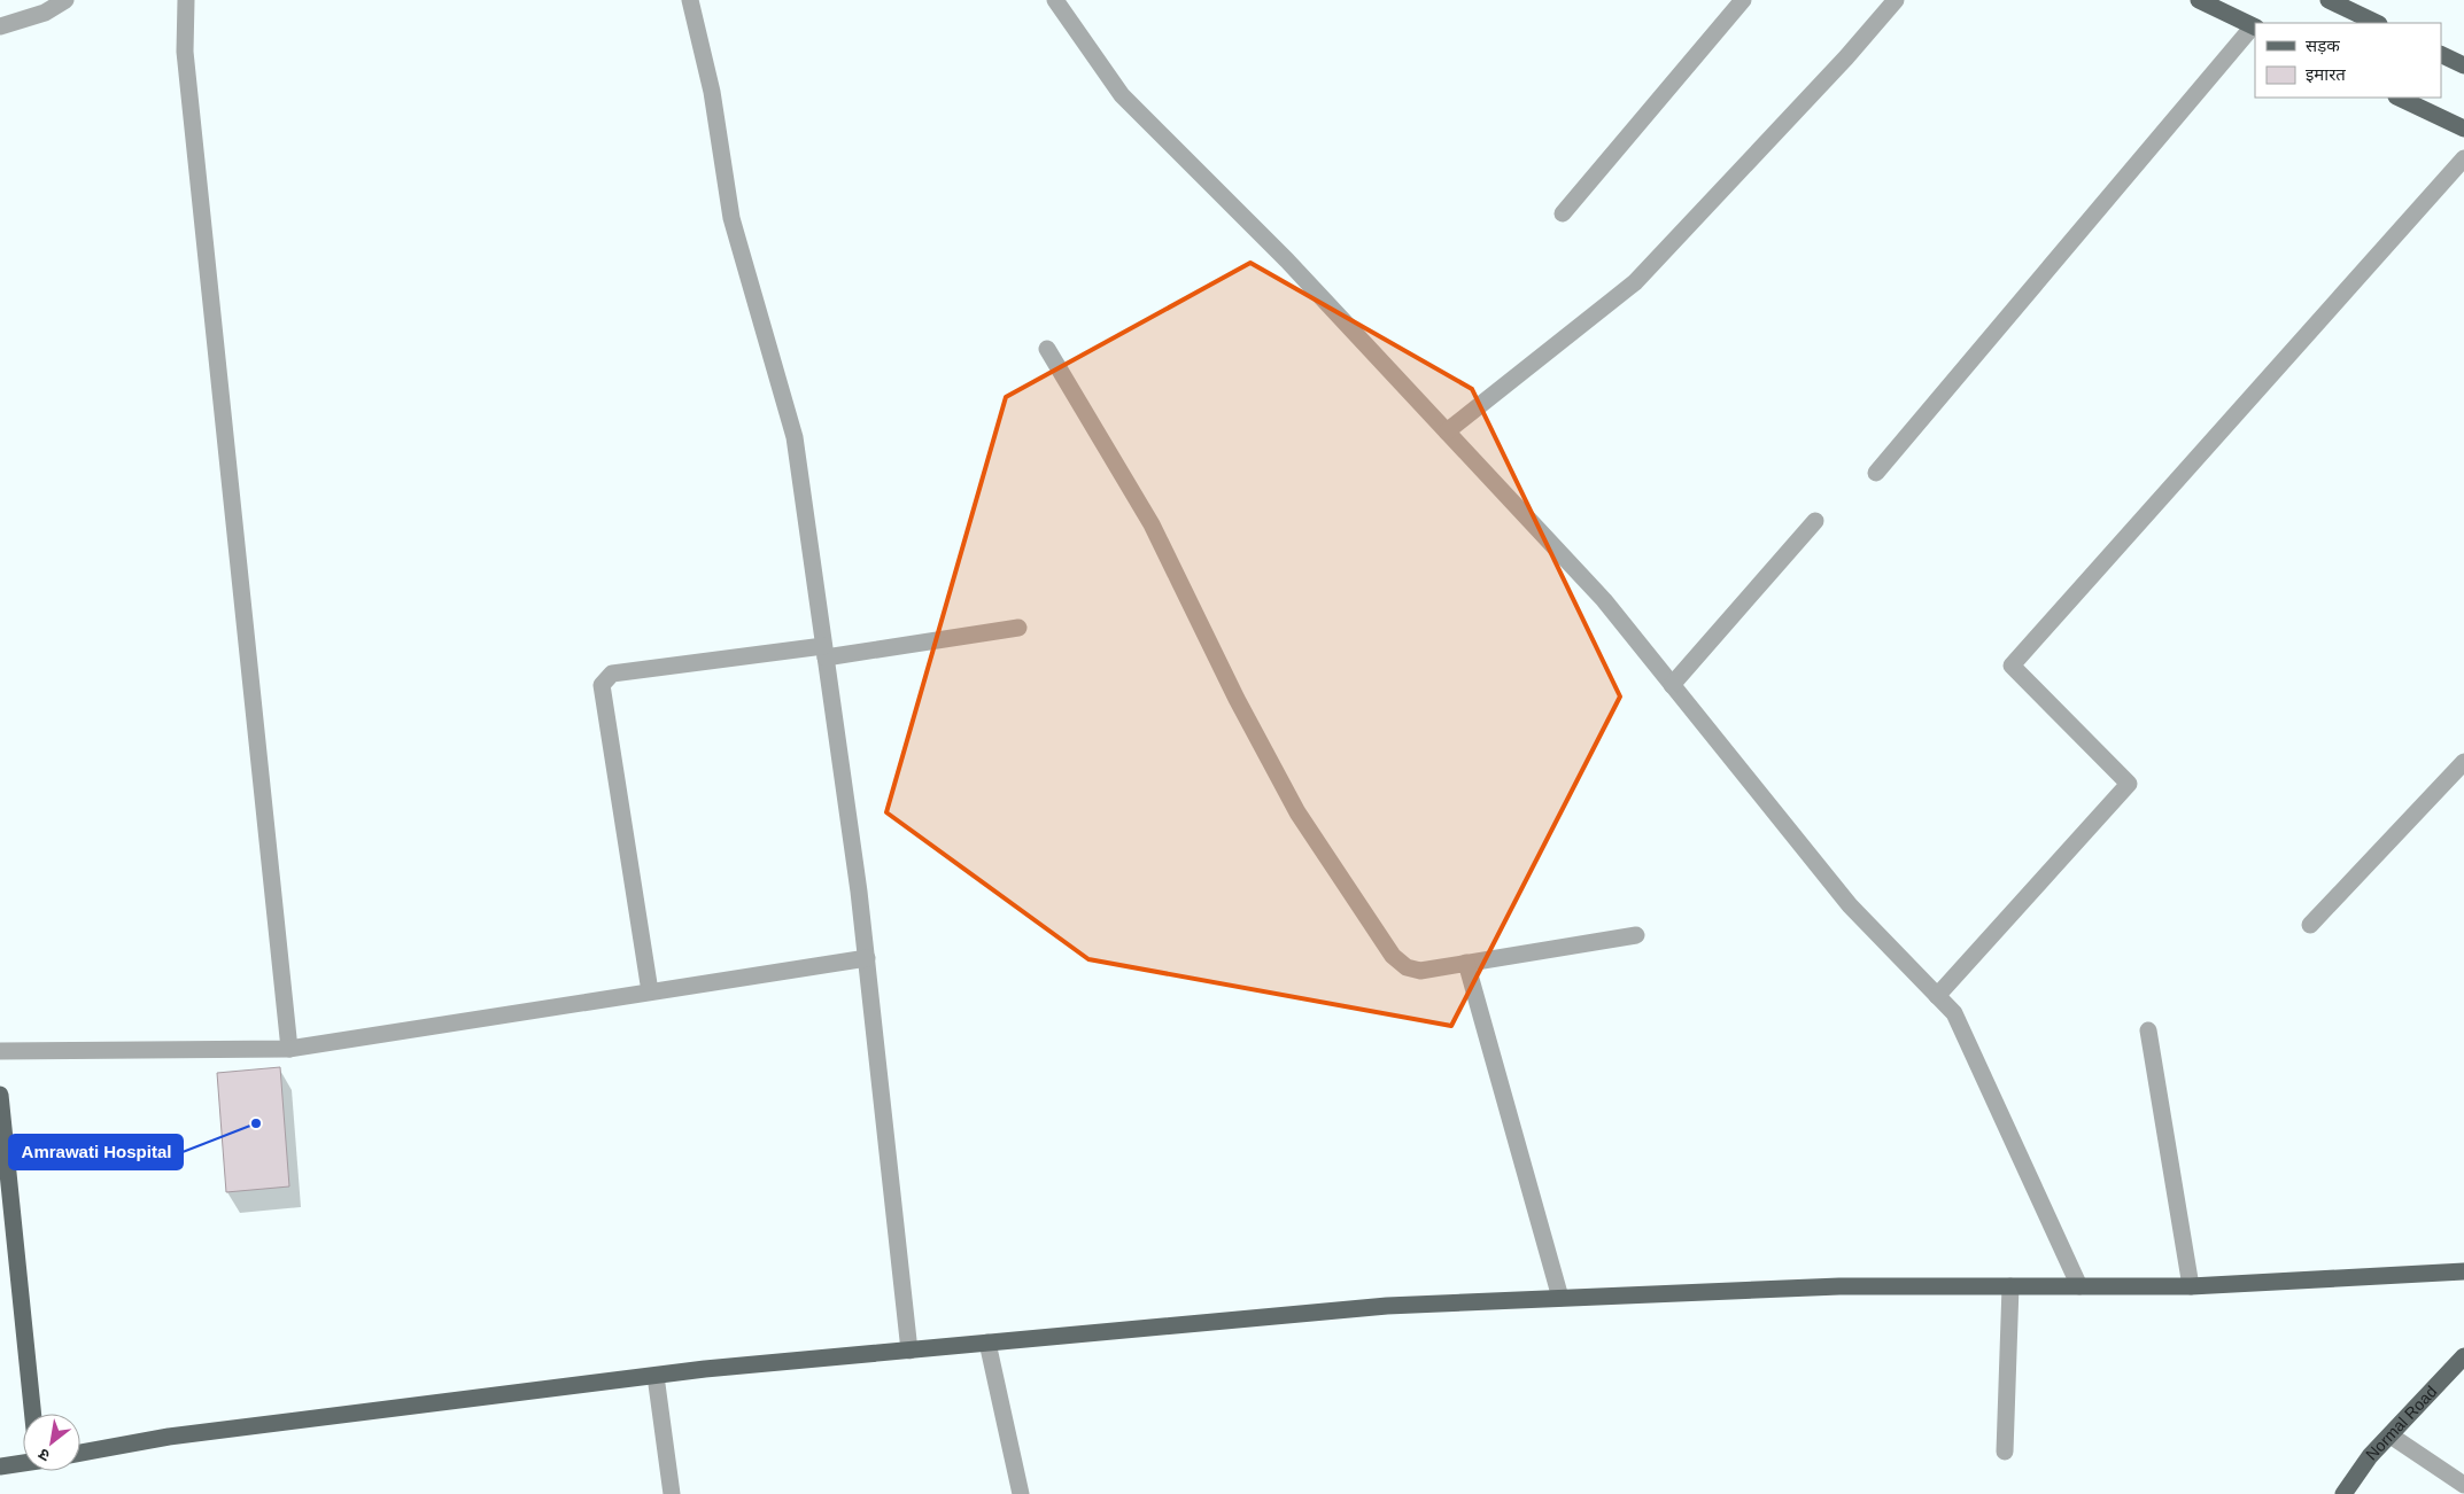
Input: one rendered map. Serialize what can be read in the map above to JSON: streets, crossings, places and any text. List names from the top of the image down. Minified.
{"streets":{"main road":["Normal Road"]},"places":["Amrawati Hospital"],"legend":["सड़क","इमारत"],"north":"bottom left"}
